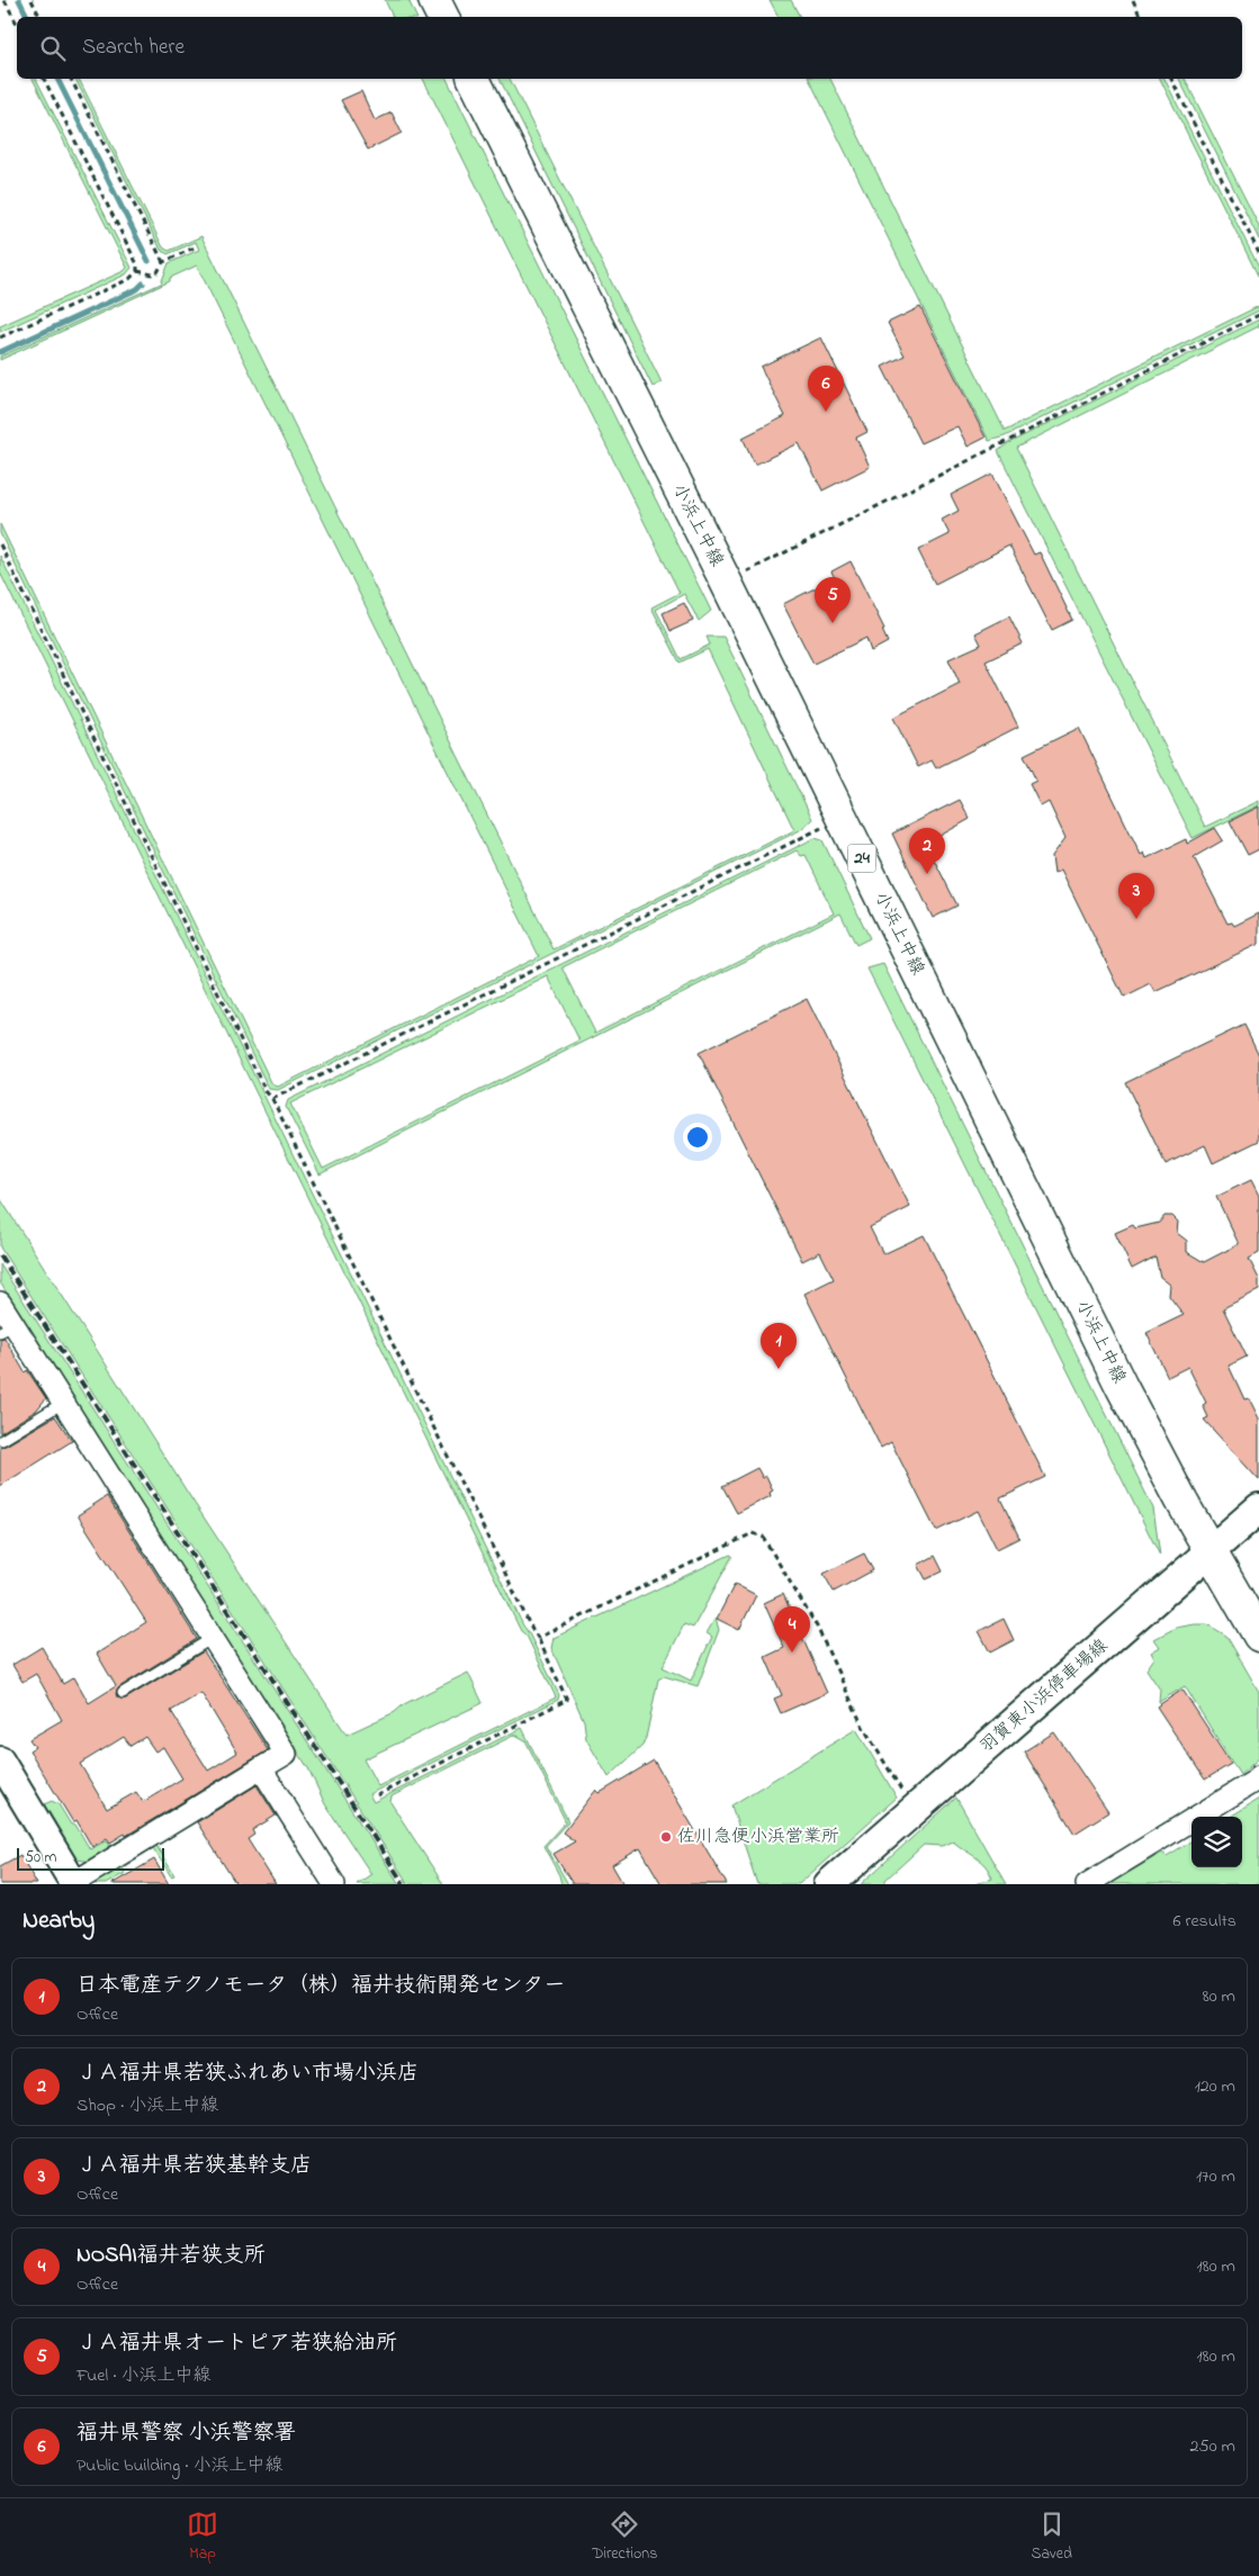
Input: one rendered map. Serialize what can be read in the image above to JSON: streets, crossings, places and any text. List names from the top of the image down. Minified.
{"streets":{"main road":["小浜上中線","24","羽賀東小浜停車場線"]},"crossings":[["小浜上中線","羽賀東小浜停車場線"]],"places":["佐川急便小浜営業所"],"scale_bar":"50 m","page":{"search":"Search here","pins":["6","5","2","3","1","4"],"scale":"50 m","heading":["Nearby","6 results"],"list":[{"mark":"1","name":"日本電産テクノモータ（株）福井技術開発センター","note":"Office","value":"80 m"},{"mark":"2","name":"ＪＡ福井県若狭ふれあい市場小浜店","note":"Shop · 小浜上中線","value":"120 m"},{"mark":"3","name":"ＪＡ福井県若狭基幹支店","note":"Office","value":"170 m"},{"mark":"4","name":"NOSAI福井若狭支所","note":"Office","value":"180 m"},{"mark":"5","name":"ＪＡ福井県オートピア若狭給油所","note":"Fuel · 小浜上中線","value":"180 m"},{"mark":"6","name":"福井県警察 小浜警察署","note":"Public building · 小浜上中線","value":"250 m"}],"nav":["Map","Directions","Saved"]}}
